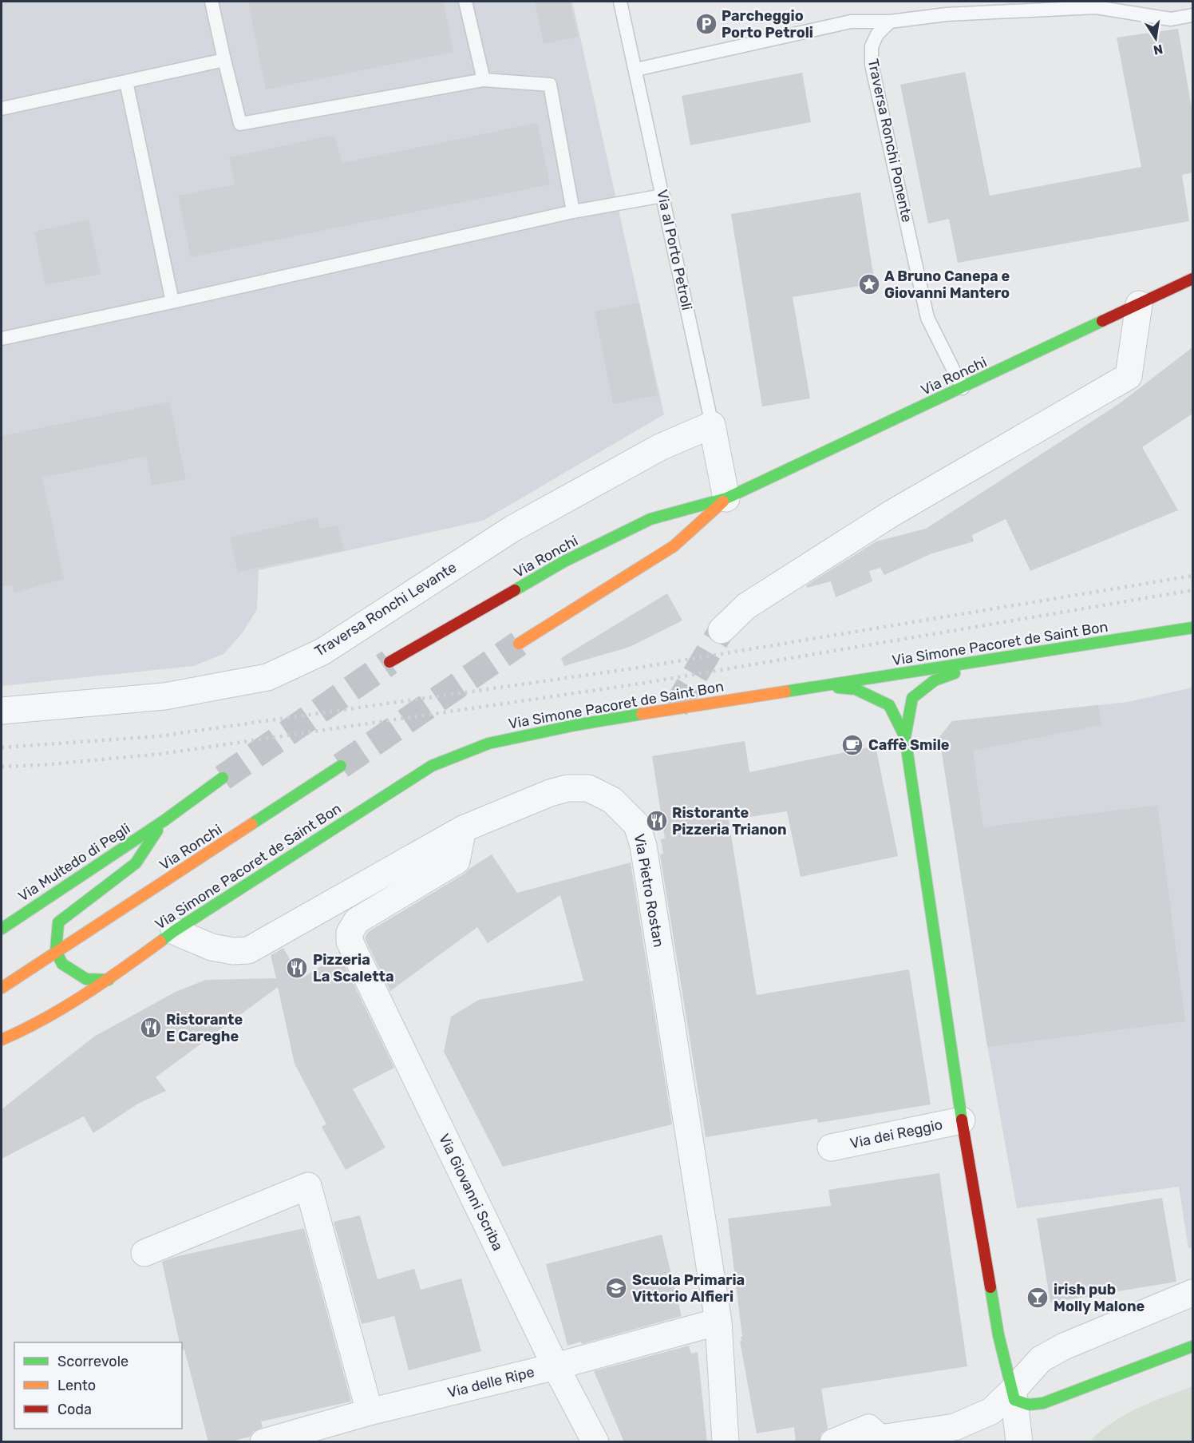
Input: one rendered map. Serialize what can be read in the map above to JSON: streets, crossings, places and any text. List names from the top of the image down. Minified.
{"streets":{"main road":["Via Ronchi","Via Simone Pacoret de Saint Bon","Via Multedo di Pegli"],"street":["Via al Porto Petroli","Traversa Ronchi Levante","Via Pietro Rostan","Via dei Reggio","Via Giovanni Scriba","Via delle Ripe"],"lane":["Traversa Ronchi Ponente"]},"crossings":[["Traversa Ronchi Ponente","Via Ronchi"],["Via al Porto Petroli","Via Ronchi"],["Via al Porto Petroli","Traversa Ronchi Levante"],["Via Ronchi","Via Multedo di Pegli"],["Via Simone Pacoret de Saint Bon","Via Pietro Rostan"],["Via Pietro Rostan","Via Giovanni Scriba"],["Via Pietro Rostan","Via delle Ripe"],["Via Giovanni Scriba","Via delle Ripe"]],"places":{"parking":["Parcheggio Porto Petroli"],"place":["A Bruno Canepa e Giovanni Mantero"],"cafe":["Caffè Smile"],"restaurant":["Ristorante Pizzeria Trianon","Pizzeria La Scaletta","Ristorante E Careghe"],"school or university":["Scuola Primaria Vittorio Alfieri"],"bar":["irish pub Molly Malone"]},"legend":["Scorrevole","Lento","Coda"],"north":"bottom"}
